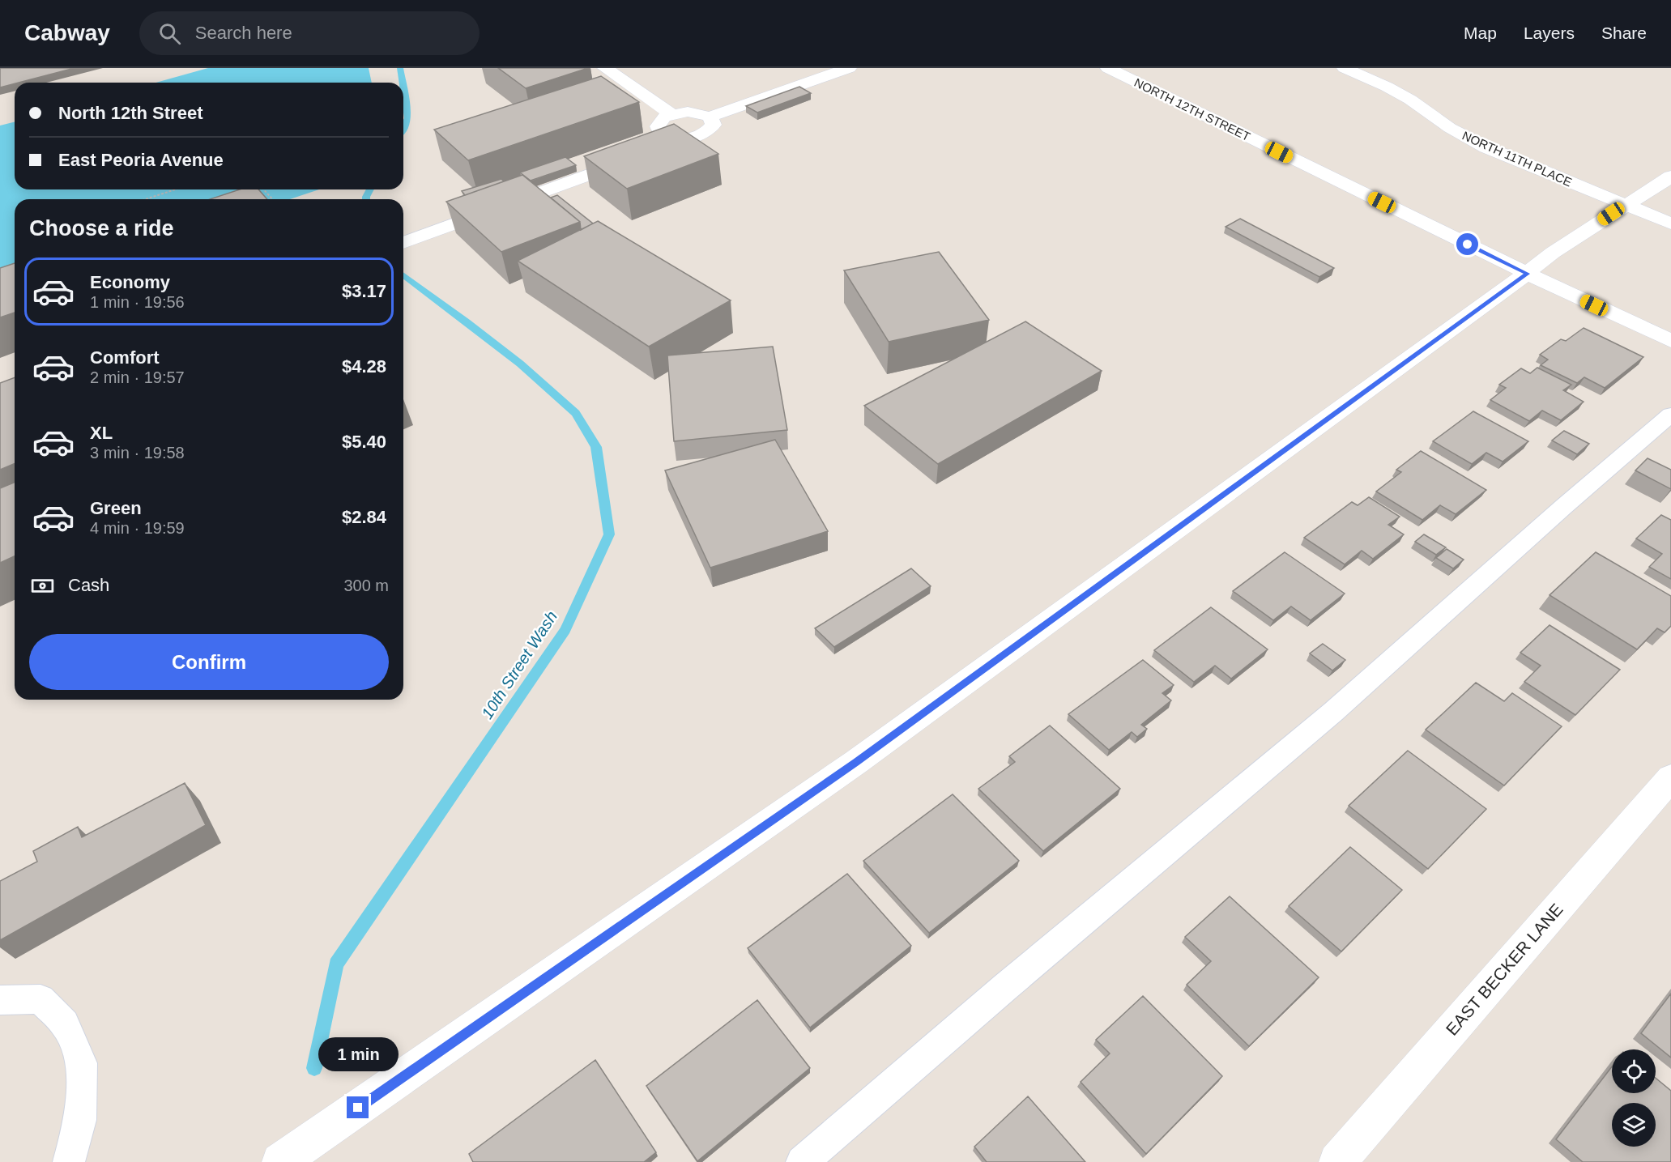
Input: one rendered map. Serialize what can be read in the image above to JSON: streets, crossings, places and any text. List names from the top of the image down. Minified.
{"streets":{"street":["NORTH 12TH STREET","NORTH 11TH PLACE","EAST BECKER LANE"]},"water":["10th Street Wash"],"page":{"header":"Cabway","search":"Search here","nav":["Map","Layers","Share"],"banner":["North 12th Street","East Peoria Avenue"],"heading":"Choose a ride","list":[{"name":"Economy","note":"1 min · 19:56","value":"$3.17"},{"name":"Comfort","note":"2 min · 19:57","value":"$4.28"},{"name":"XL","note":"3 min · 19:58","value":"$5.40"},{"name":"Green","note":"4 min · 19:59","value":"$2.84"}],"pay":["Cash","300 m"],"buttons":"Confirm","bubble":"1 min"}}
